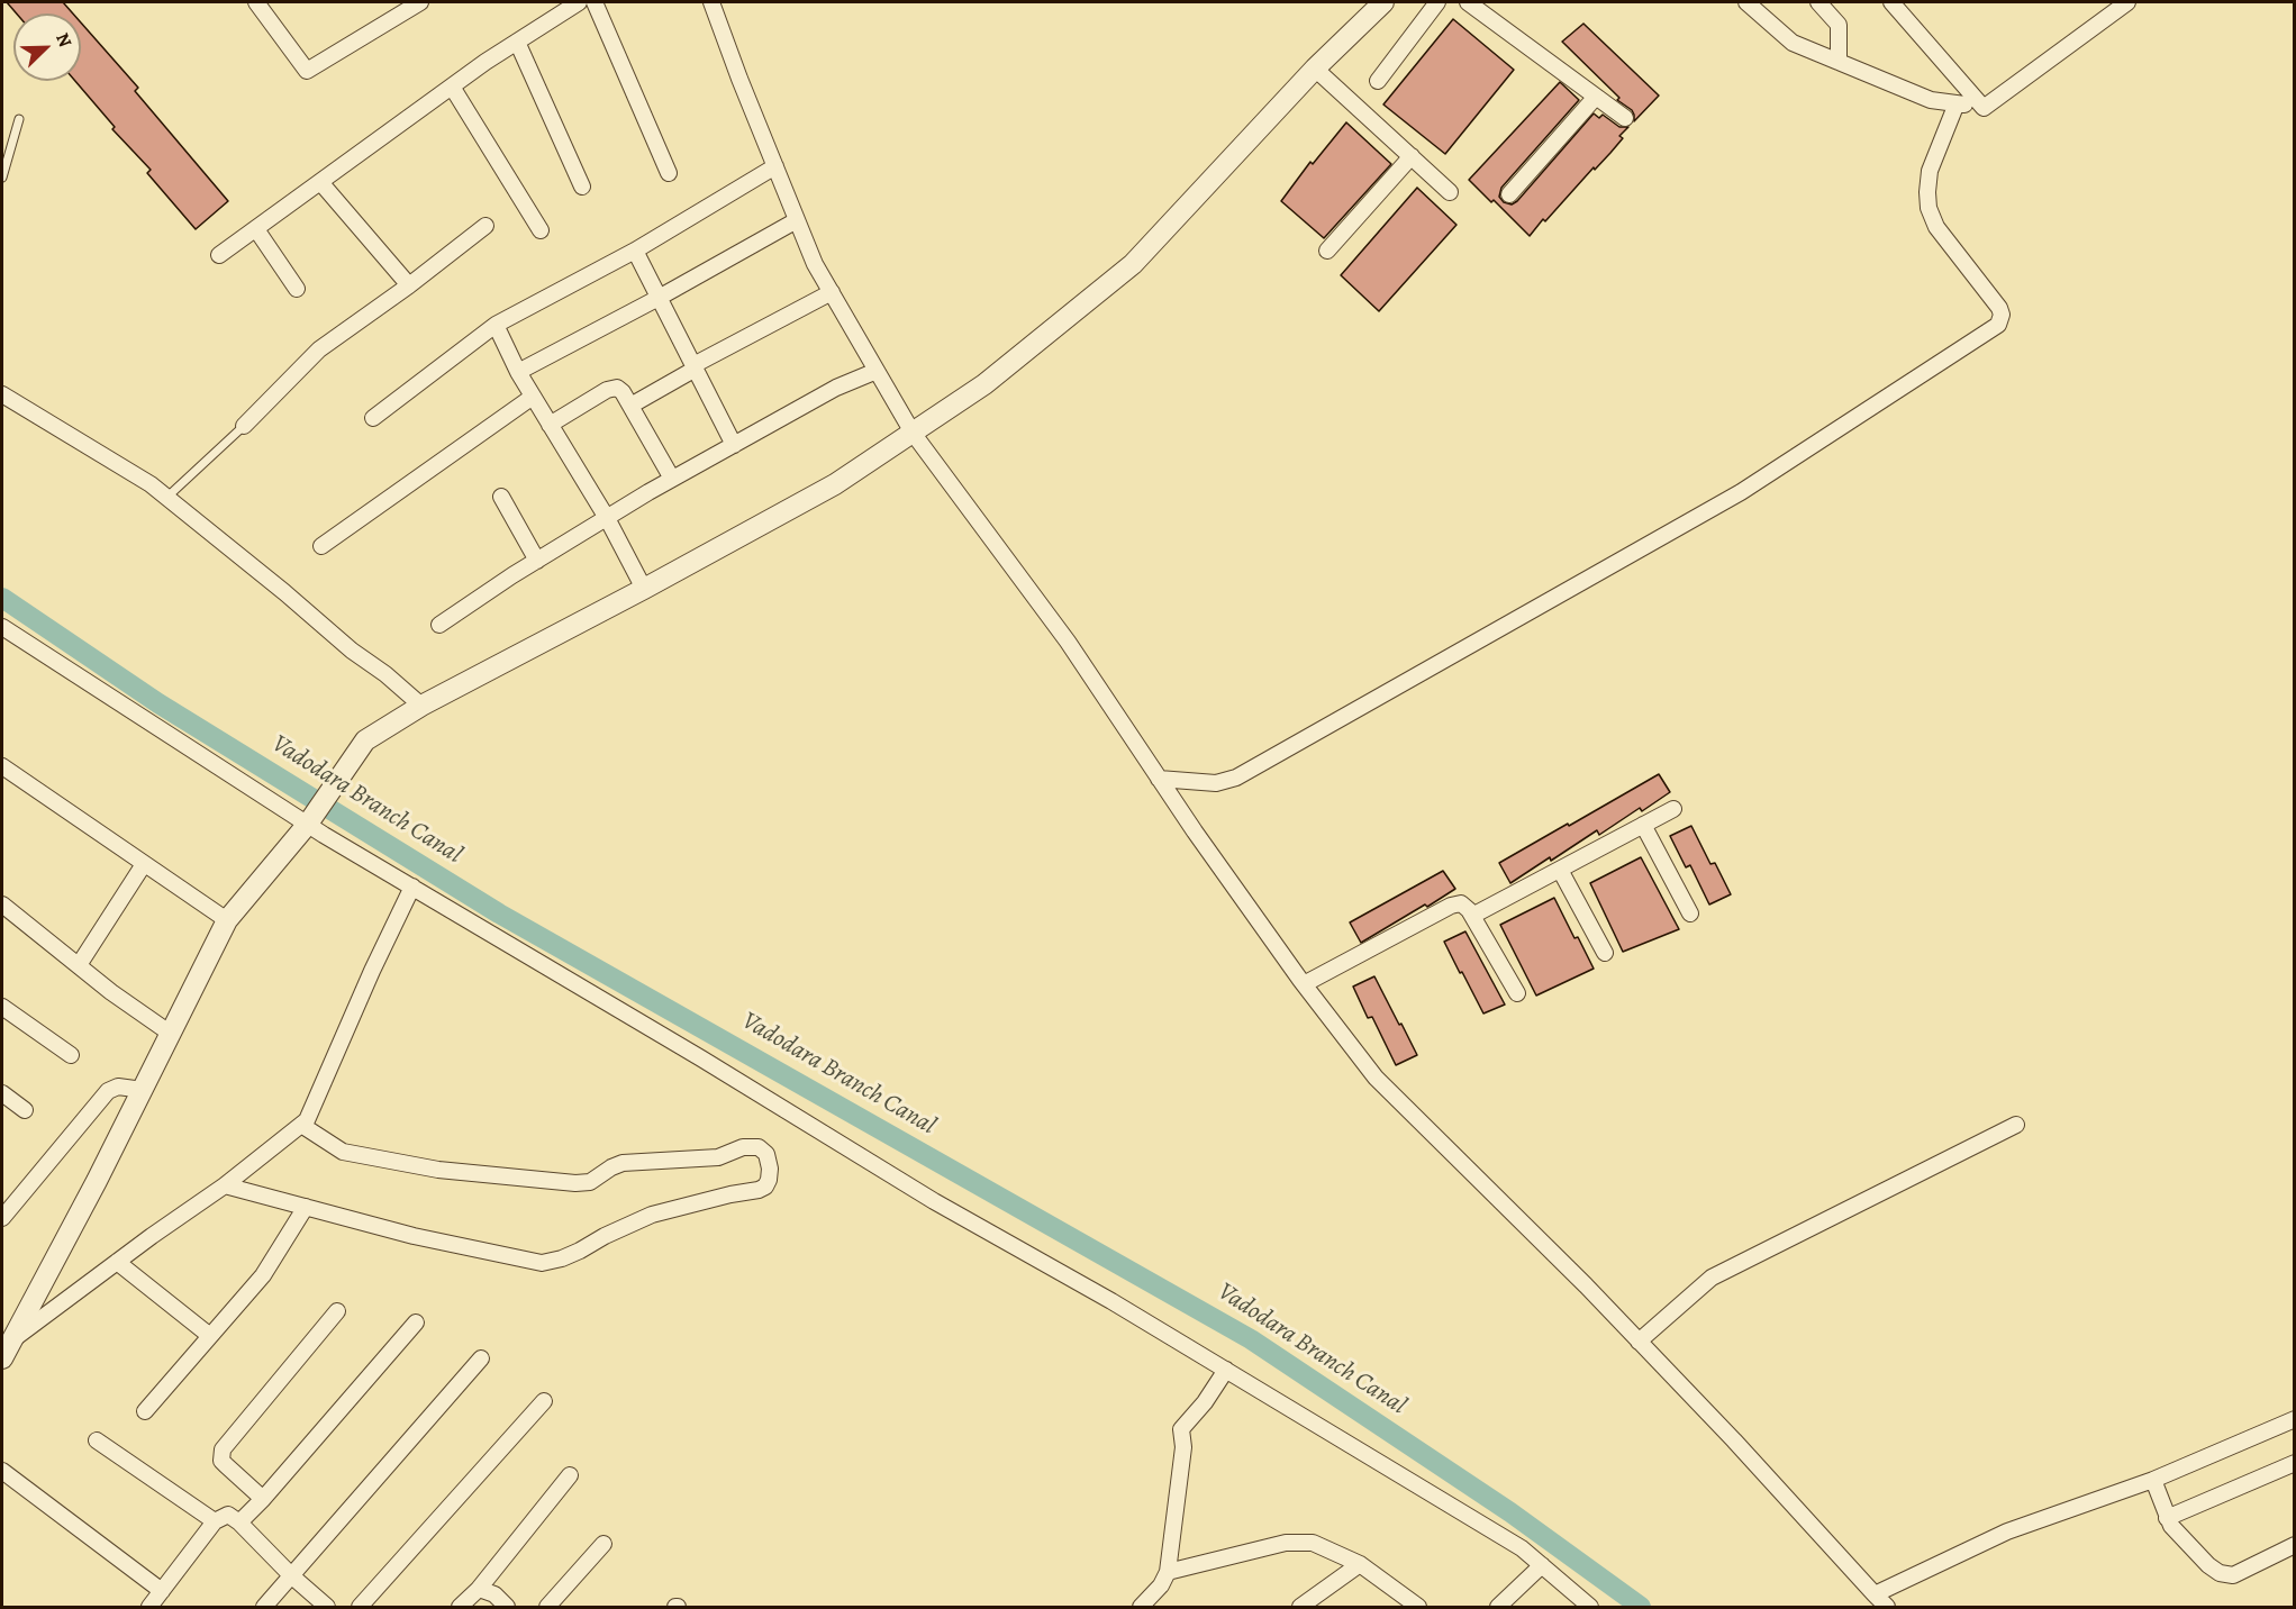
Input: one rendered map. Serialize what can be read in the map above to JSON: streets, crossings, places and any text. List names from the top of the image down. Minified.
{"water":["Vadodara Branch Canal"],"north":"top right"}
